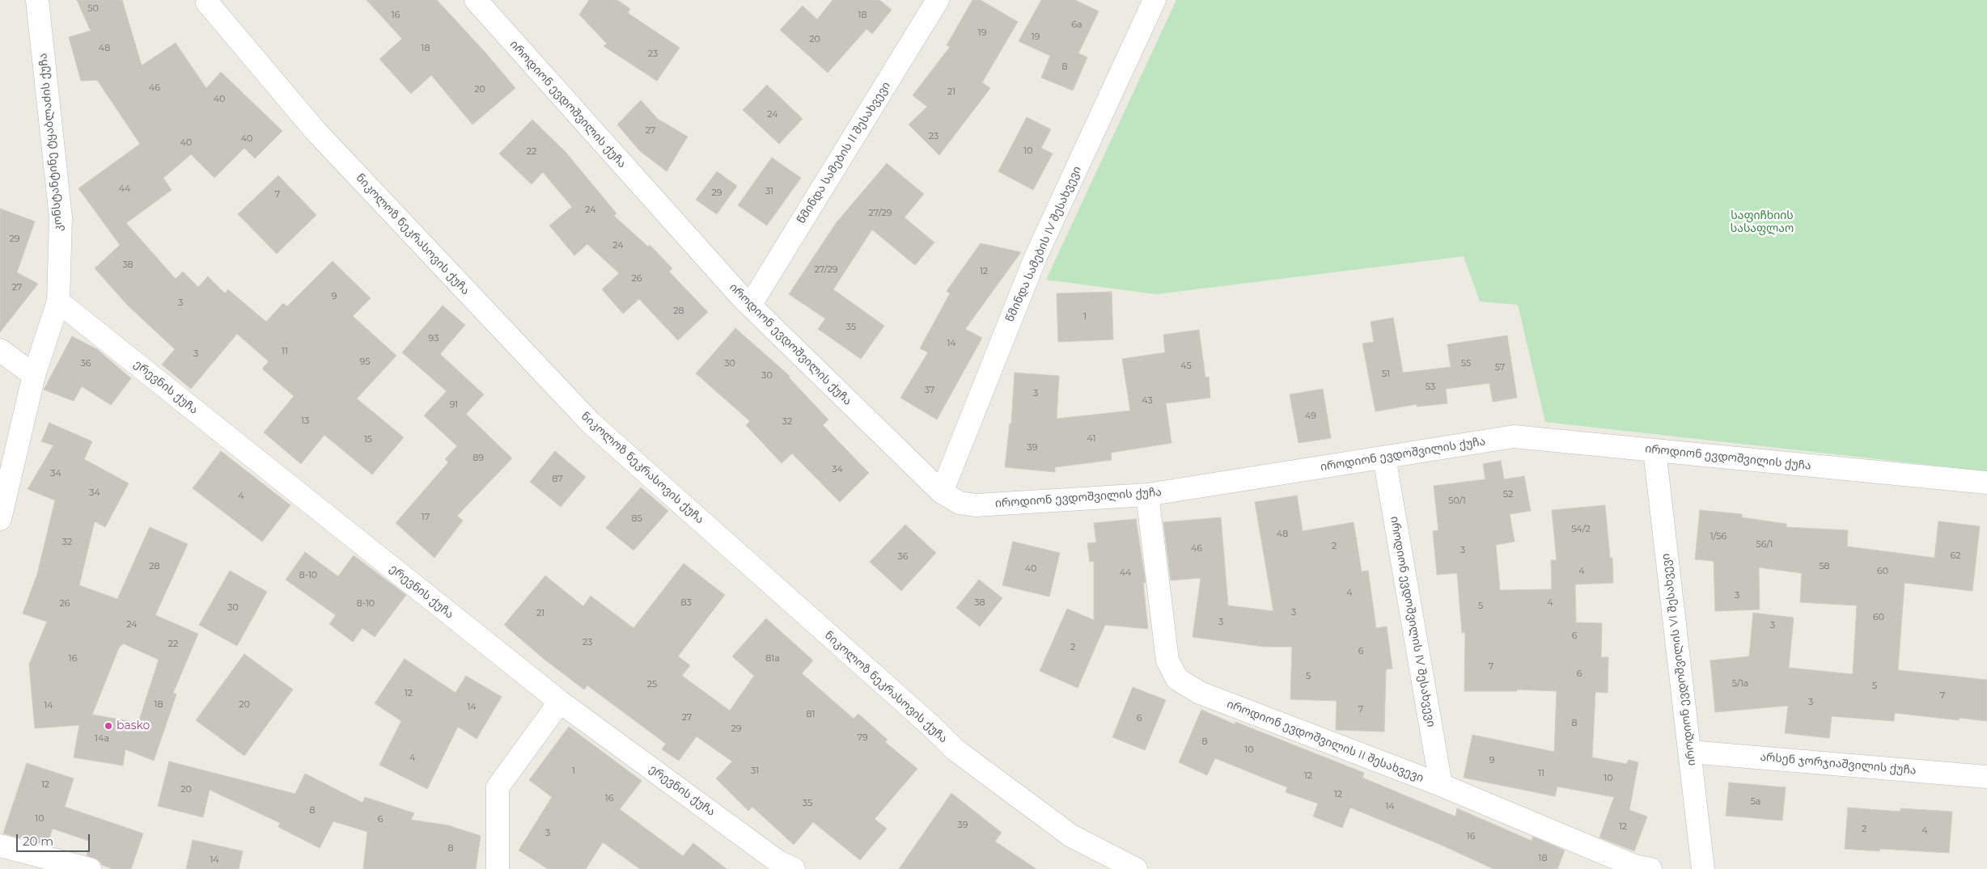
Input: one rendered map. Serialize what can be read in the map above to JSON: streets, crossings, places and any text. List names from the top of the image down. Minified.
{"streets":{"street":["იროდიონ ევდოშვილის ქუჩა","კონსტანტინე ტყაბლაძის ქუჩა","წმინდა სამების II შესახვევი","ნიკოლოზ ნეკრასოვის ქუჩა","წმინდა სამების IV შესახვევი","ერევნის ქუჩა","იროდიონ ევდოშვილის IV შესახვევი","იროდიონ ევდოშვილის VI შესახვევი","იროდიონ ევდოშვილის II შესახვევი","არსენ ჯორჯიაშვილის ქუჩა"]},"crossings":[["იროდიონ ევდოშვილის ქუჩა","წმინდა სამების II შესახვევი"],["იროდიონ ევდოშვილის ქუჩა","წმინდა სამების IV შესახვევი"],["იროდიონ ევდოშვილის ქუჩა","იროდიონ ევდოშვილის IV შესახვევი"],["იროდიონ ევდოშვილის ქუჩა","იროდიონ ევდოშვილის VI შესახვევი"],["იროდიონ ევდოშვილის ქუჩა","იროდიონ ევდოშვილის II შესახვევი"],["კონსტანტინე ტყაბლაძის ქუჩა","ერევნის ქუჩა"],["იროდიონ ევდოშვილის IV შესახვევი","იროდიონ ევდოშვილის II შესახვევი"],["იროდიონ ევდოშვილის VI შესახვევი","არსენ ჯორჯიაშვილის ქუჩა"]],"parks":["საფიჩხიის სასაფლაო"],"places":["basko"],"house_numbers":["50","16","18","6a","19","19","20","48","18","23","8","46","20","21","40","24","27","23","40","40","10","22","44","31","29","7","24","27/29","29","24","38","27/29","12","26","27","9","3","28","1","35","93","14","11","3","95","36","30","55","45","57","51","30","53","37","3","43","91","49","13","32","41","15","39","89","34","34","87","34","52","4","50/1","17","85","54/2","48","1/56","32","56/1","2","46","3","62","36","28","58","40","4","60","44","8-10","4","3","83","38","4","26","8-10","5","30","3","21","60","3","24","3","6","23","22","2","6","16","81a","7","6","5","5/1a","25","5","12","7","3","18","20","14","14","7","81","27","6","8","29","79","14a","8","10","4","9","1","31","11","12","10","12","20","12","16","5a","35","14","8","10","6","39","12","2","4","3","16","8","18","14"],"scale_bar":"20 m"}
